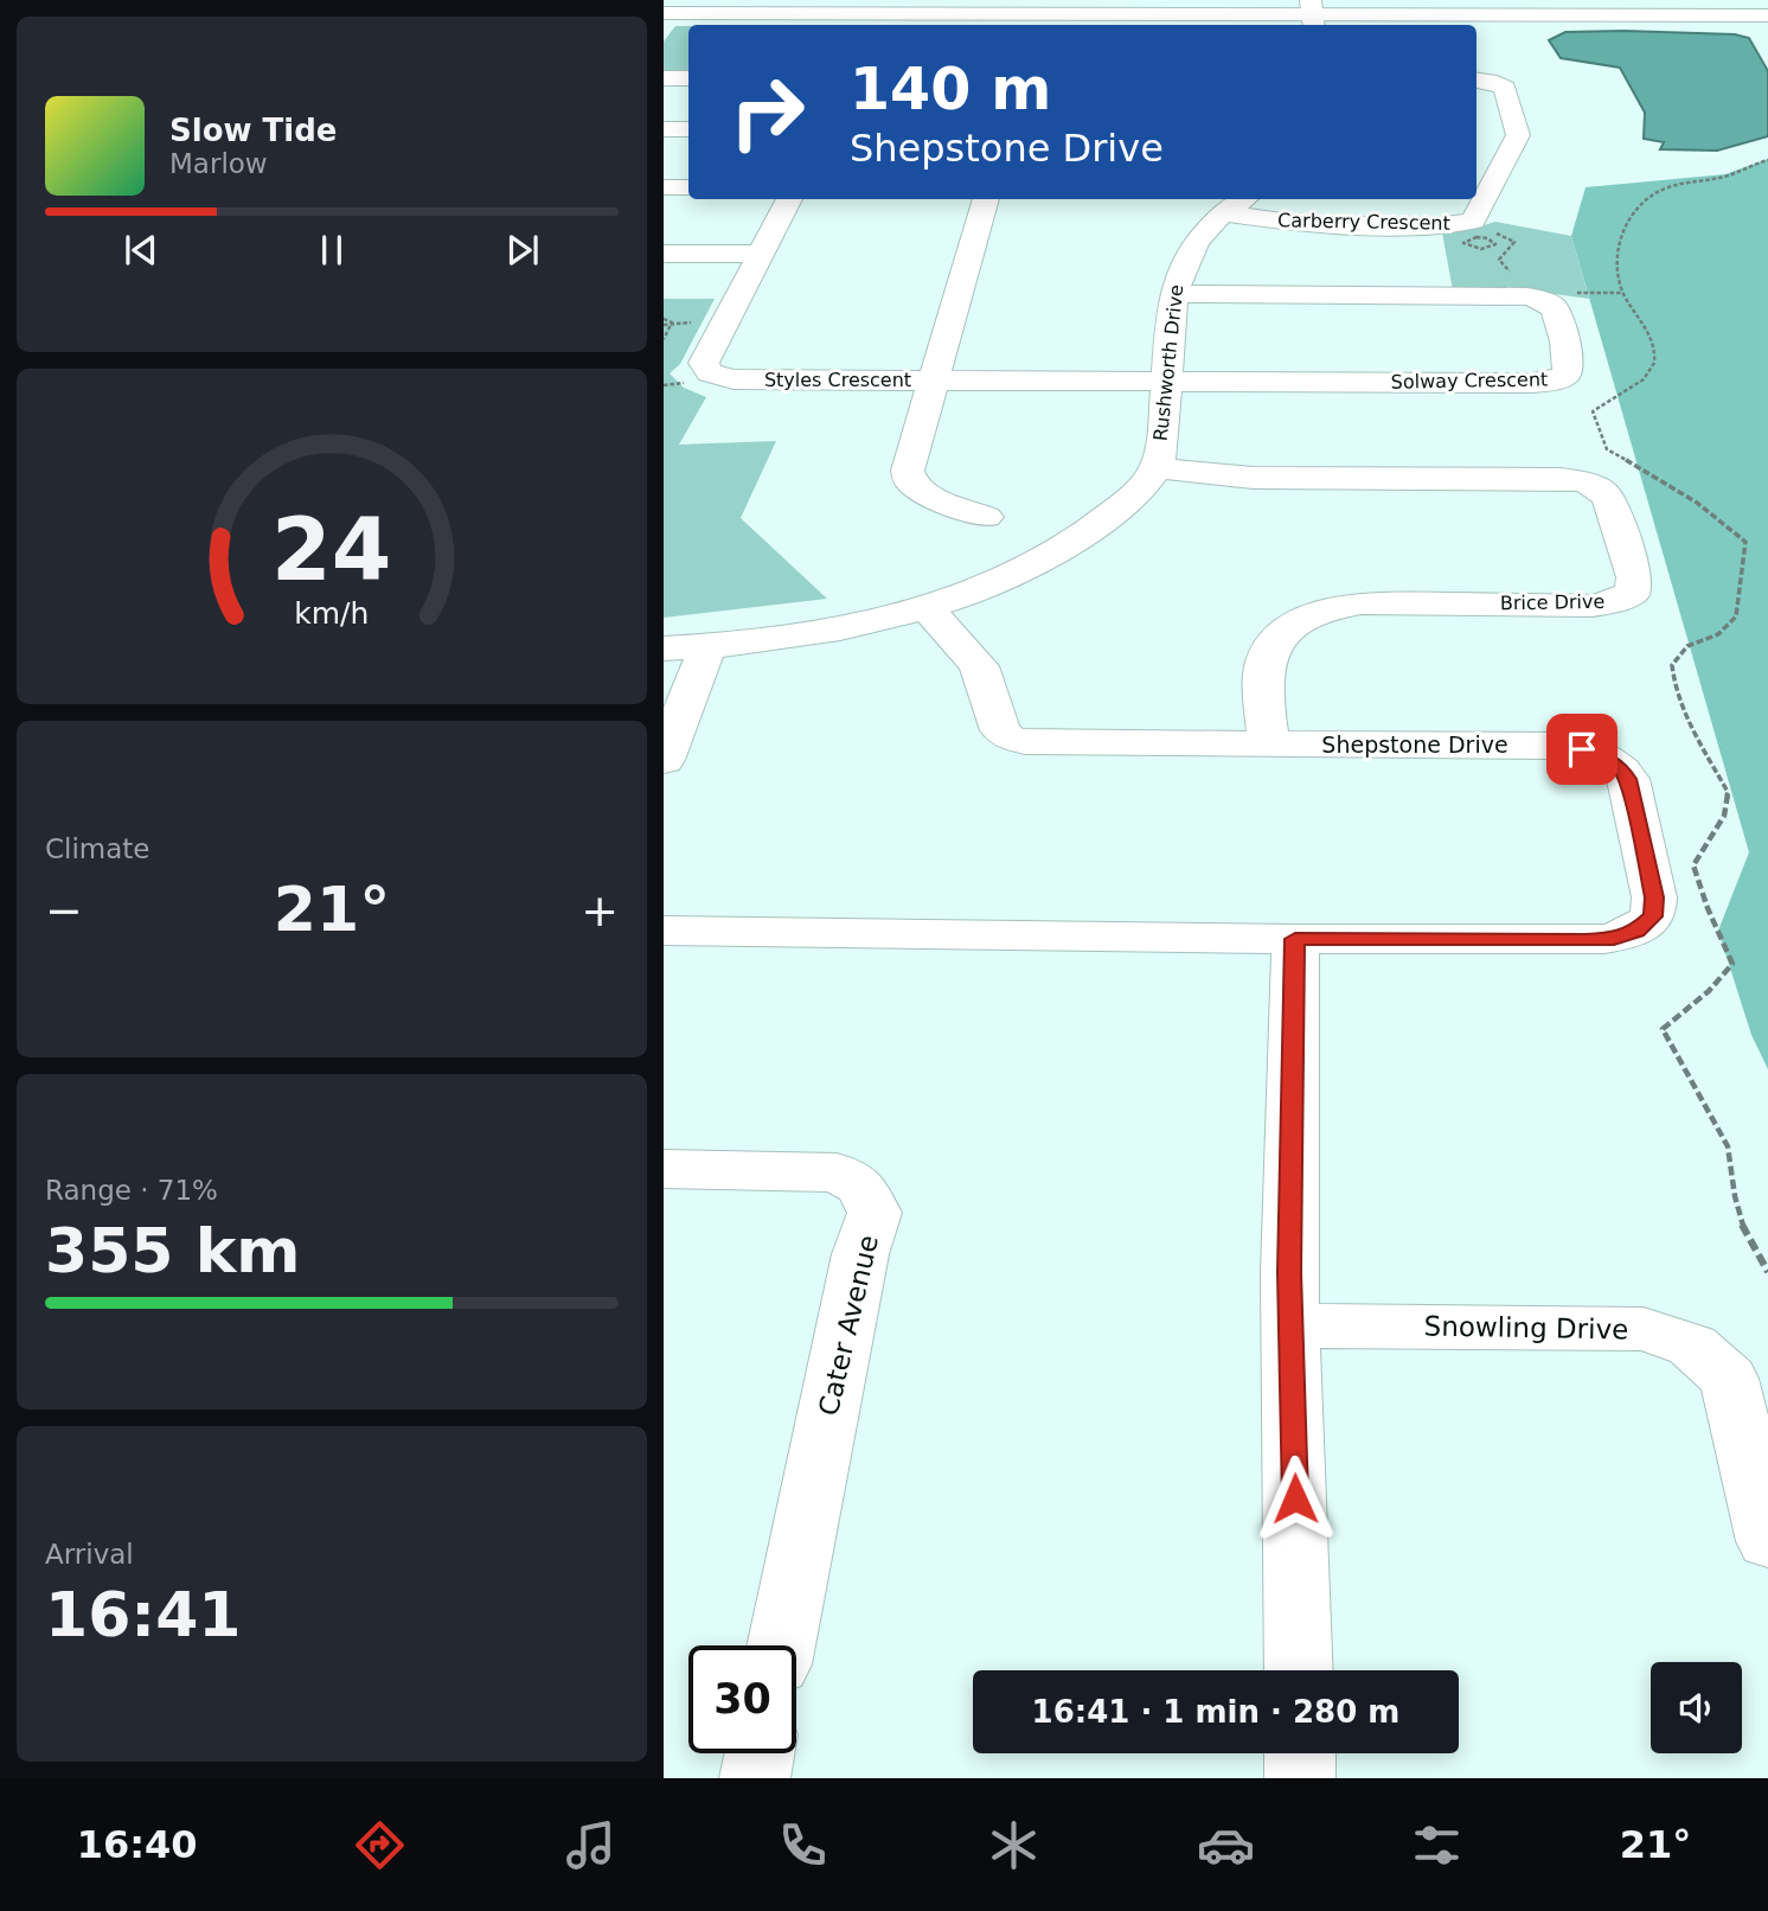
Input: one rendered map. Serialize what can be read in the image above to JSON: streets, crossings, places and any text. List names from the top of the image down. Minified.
{"streets":{"street":["Carberry Crescent","Rushworth Drive","Styles Crescent","Solway Crescent","Brice Drive","Shepstone Drive","Cater Avenue","Snowling Drive"]},"crossings":[["Carberry Crescent","Rushworth Drive"],["Rushworth Drive","Styles Crescent"],["Rushworth Drive","Solway Crescent"],["Rushworth Drive","Brice Drive"],["Rushworth Drive","Shepstone Drive"],["Styles Crescent","Solway Crescent"],["Brice Drive","Shepstone Drive"]],"page":{"turn":["140 m","Shepstone Drive"],"song":["Slow Tide","Marlow"],"tile":["Climate",["Range · 71%","355 km"],["Arrival","16:41"]],"heat":["−","21°","+"],"limit":"30","trip":"16:41 · 1 min · 280 m","tabs":["16:40","21°"],"gauge":["24","km/h"]}}
